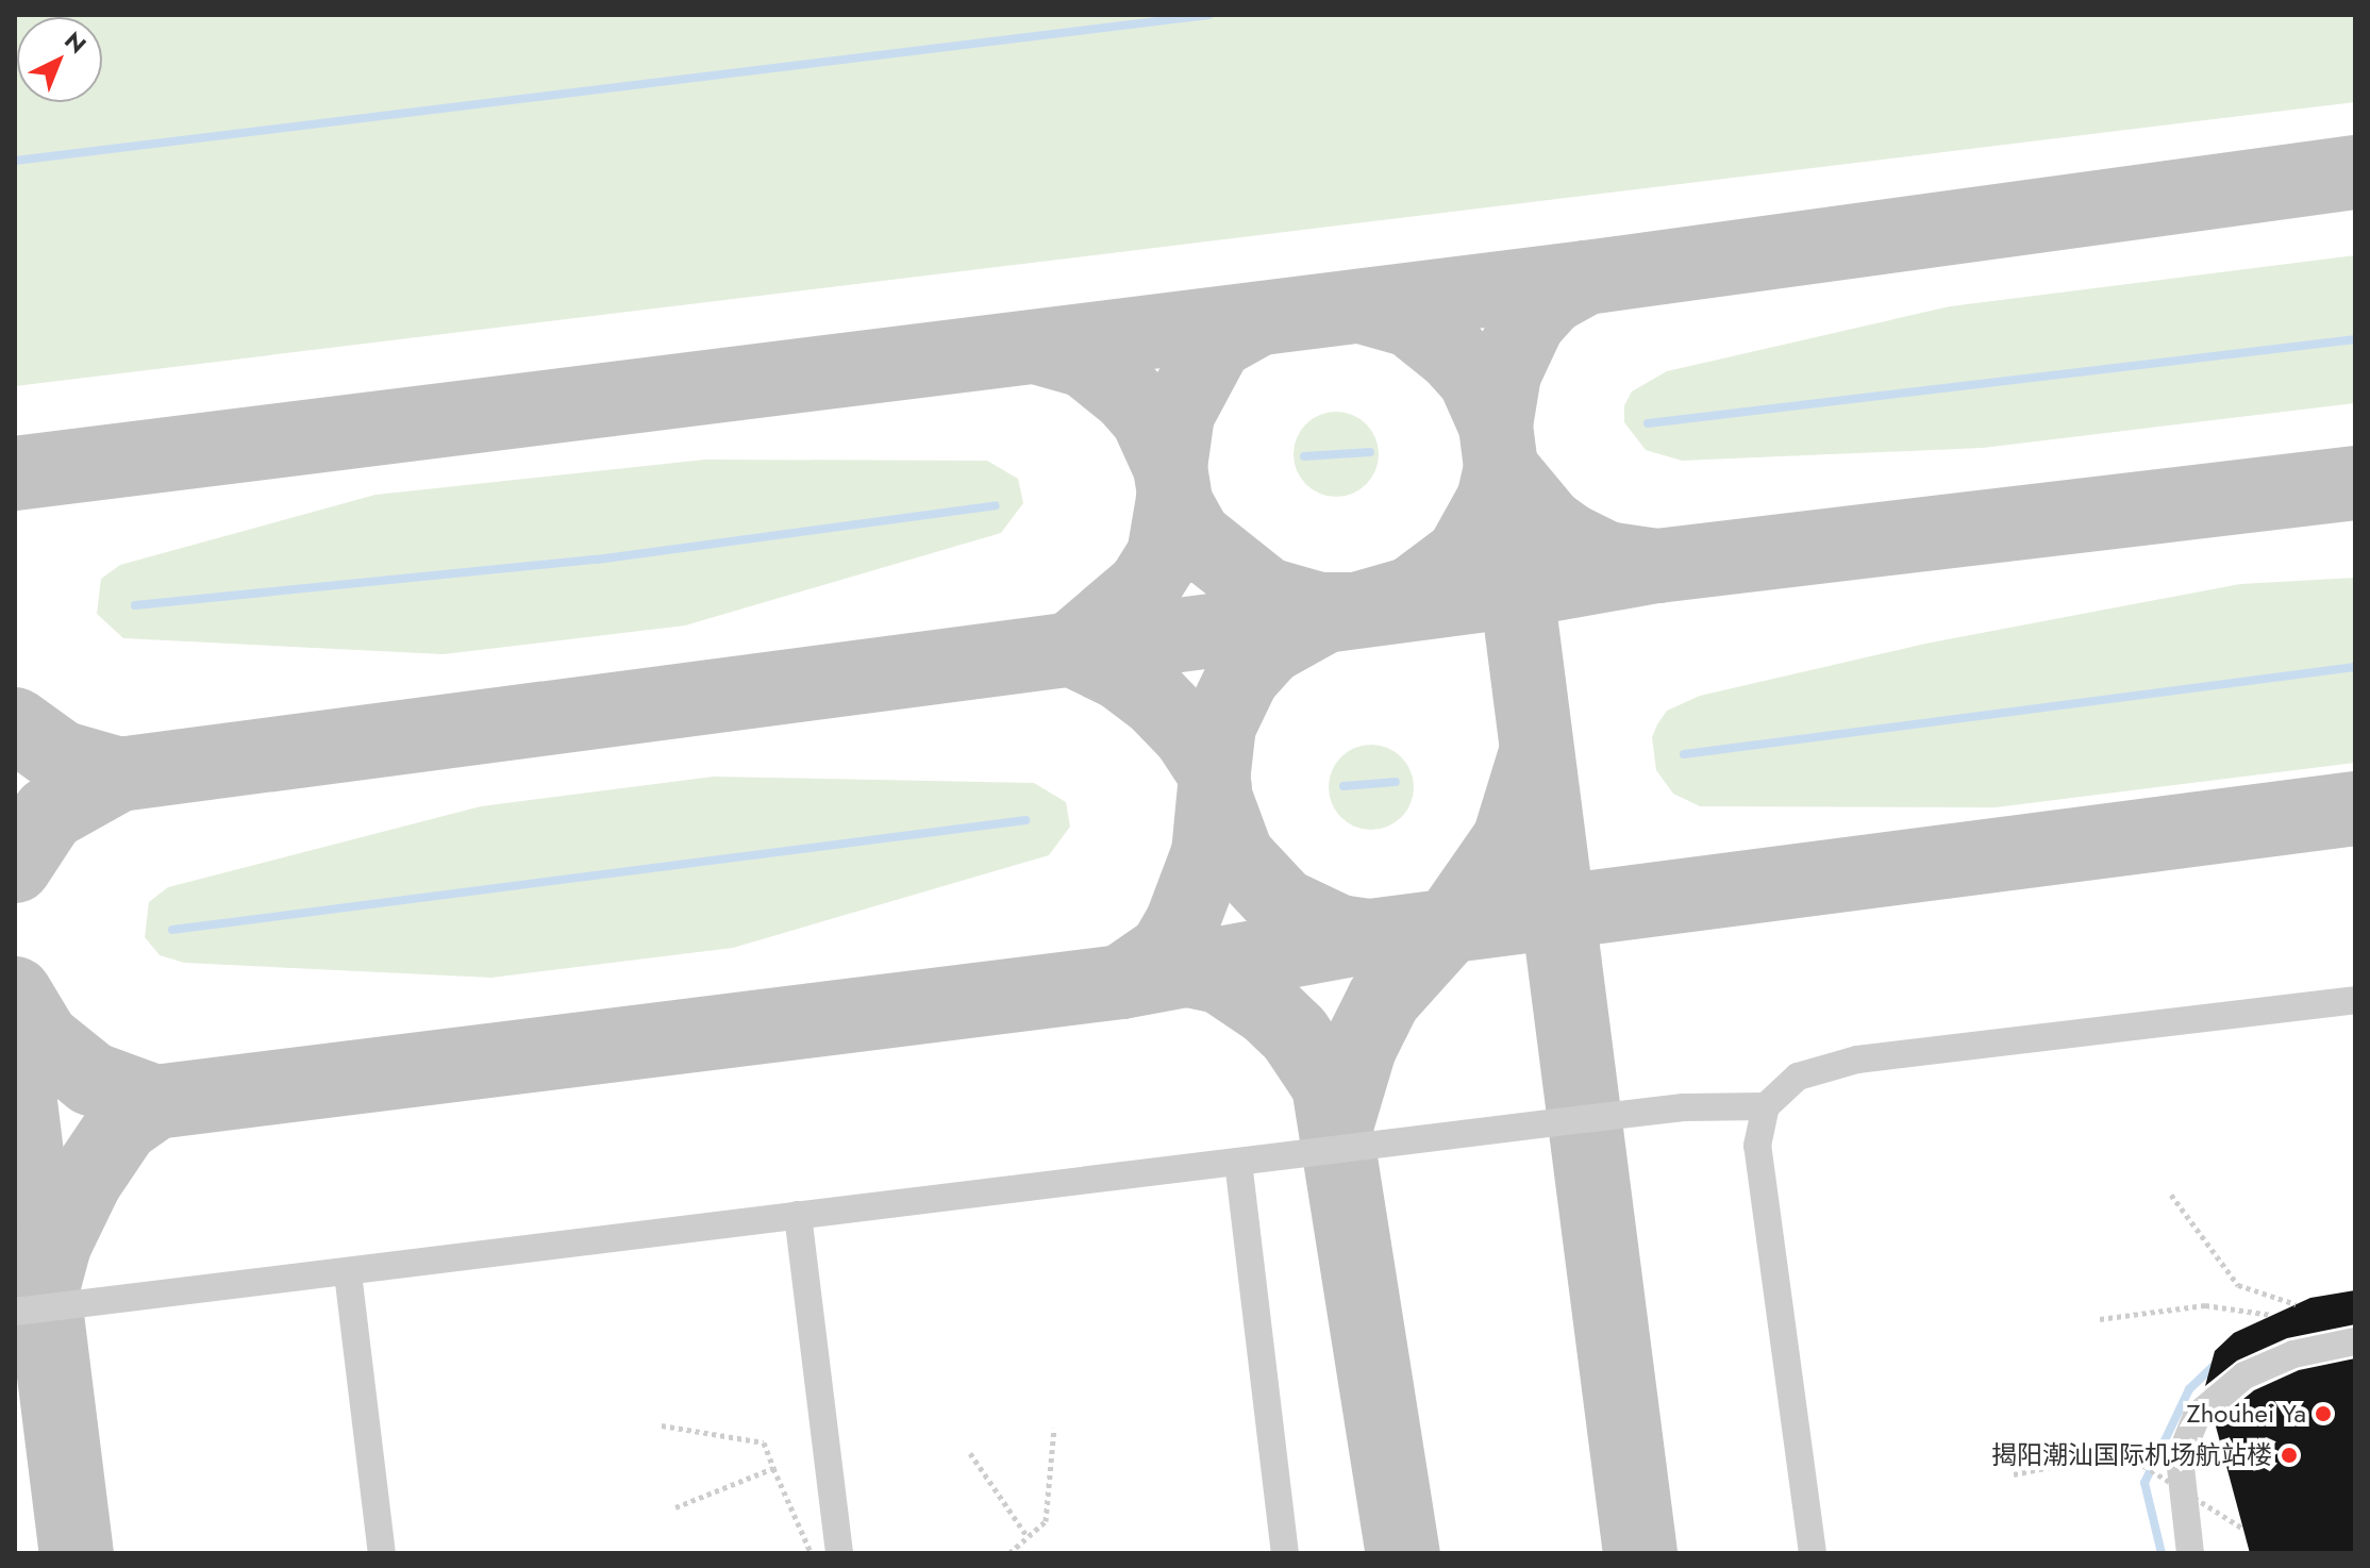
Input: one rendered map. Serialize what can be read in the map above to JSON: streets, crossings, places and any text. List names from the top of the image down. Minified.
{"places":["Zhouhei Ya","揭阳潮汕国际机场航站楼"],"north":"top right"}
